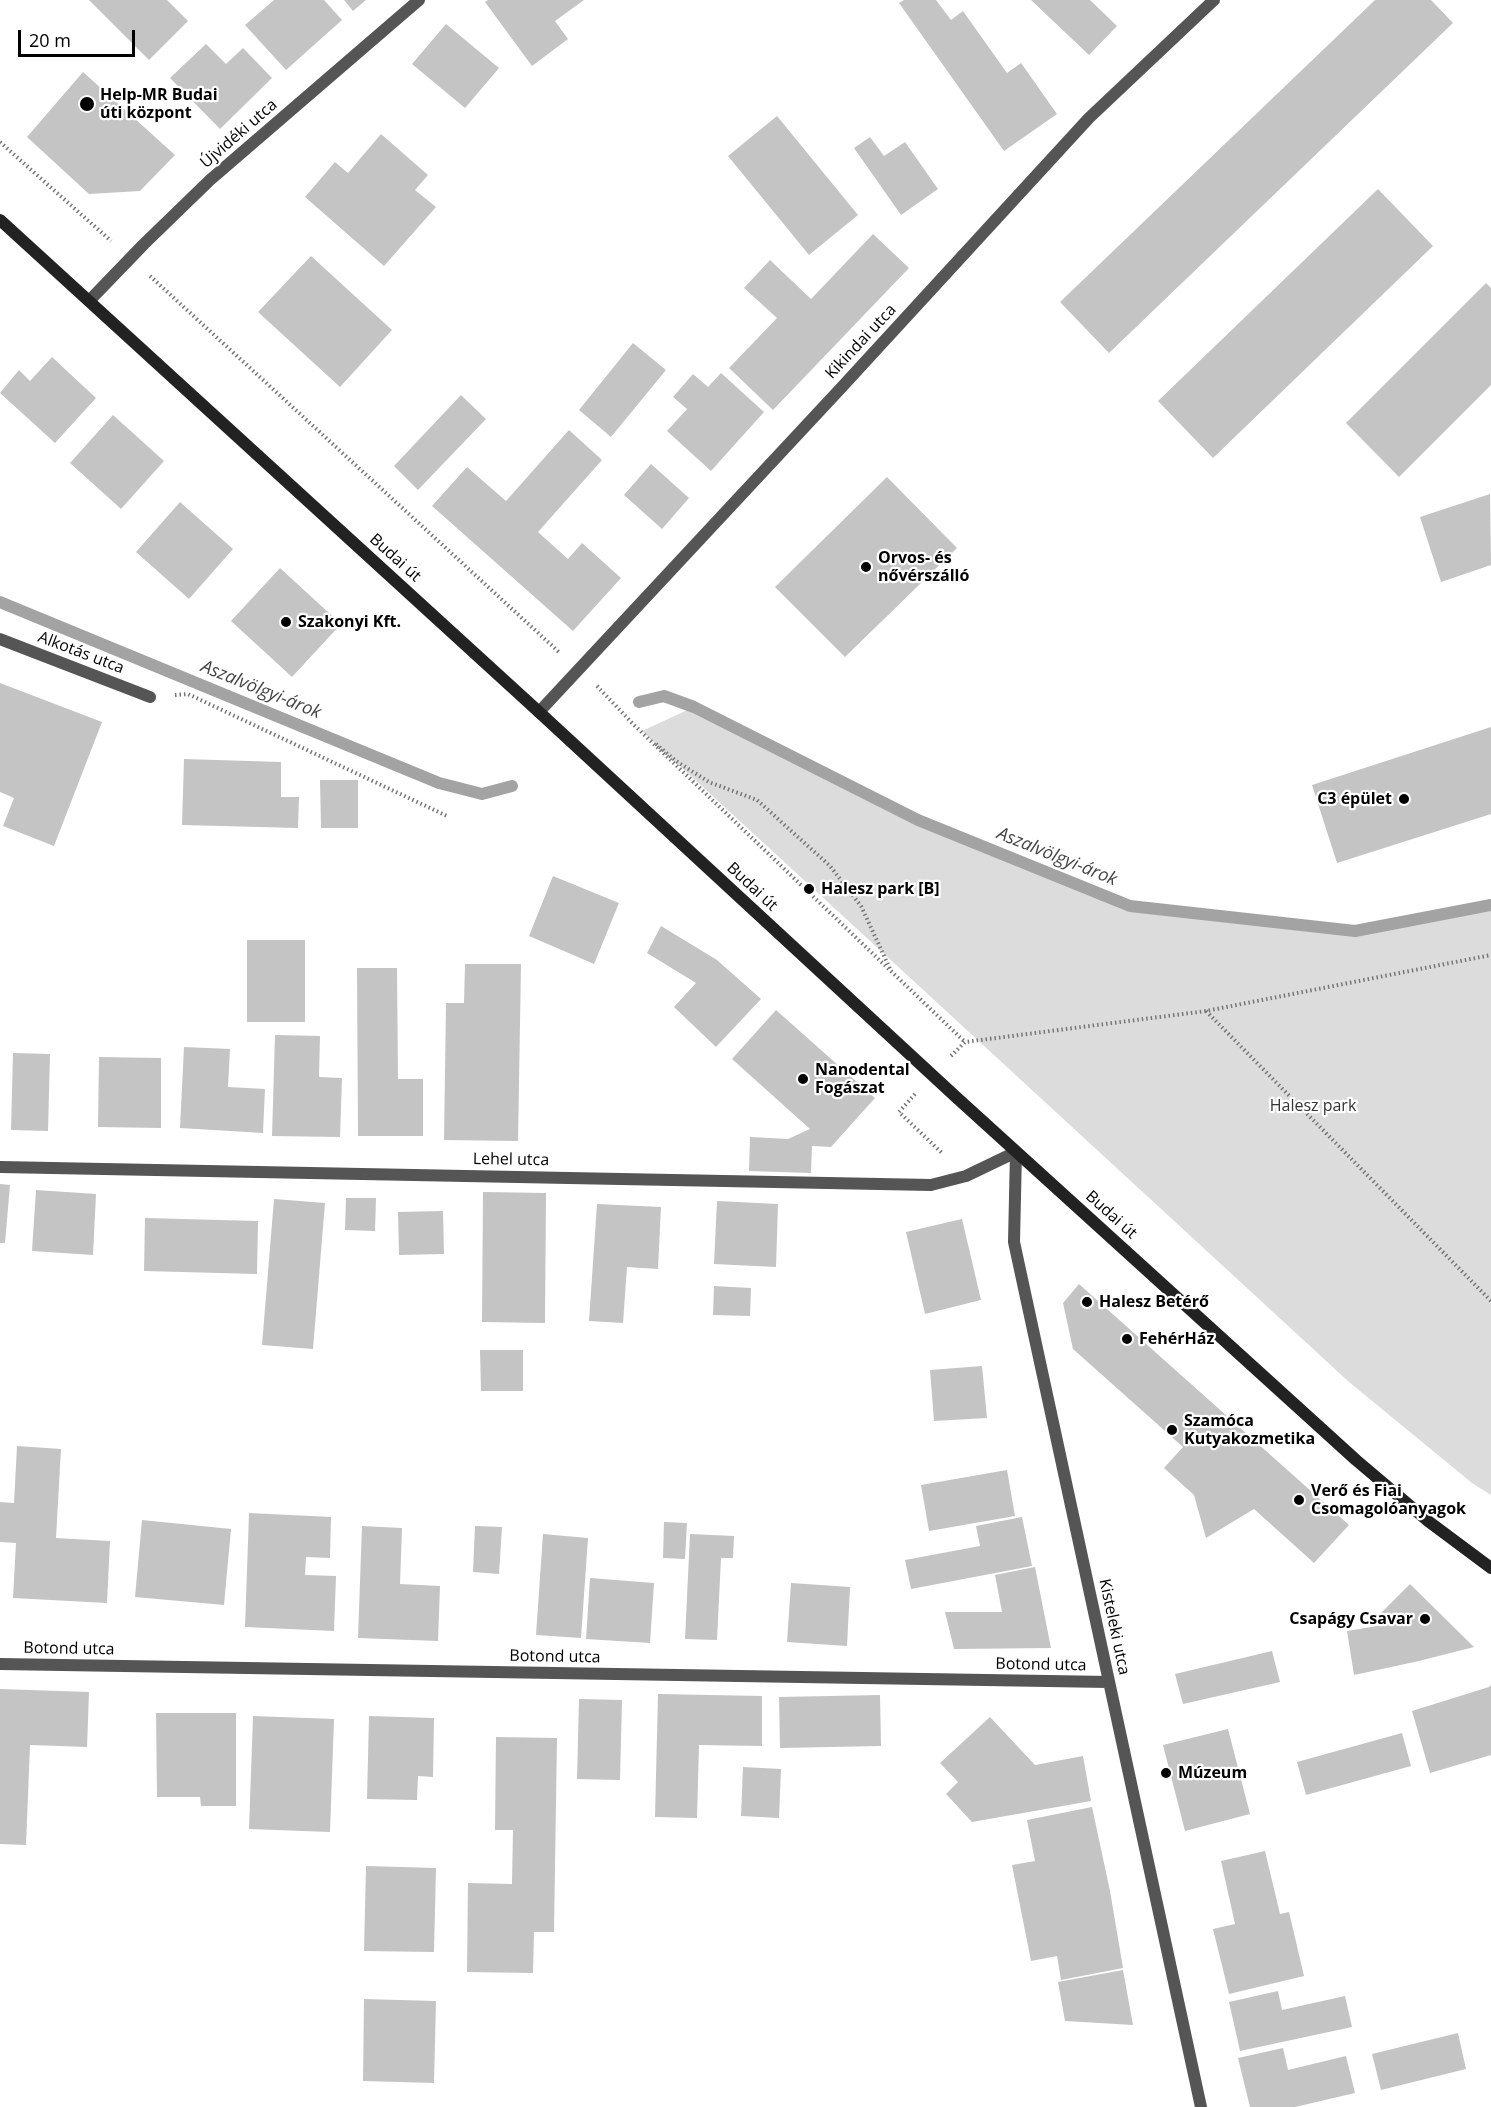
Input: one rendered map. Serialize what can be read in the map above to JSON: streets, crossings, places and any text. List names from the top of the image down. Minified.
{"streets":{"main road":["Budai út"],"street":["Újvidéki utca","Kikindai utca","Alkotás utca","Lehel utca","Kisteleki utca","Botond utca"]},"crossings":[["Újvidéki utca","Budai út"],["Kikindai utca","Budai út"],["Budai út","Lehel utca"],["Budai út","Kisteleki utca"],["Lehel utca","Kisteleki utca"],["Kisteleki utca","Botond utca"]],"water":["Aszalvölgyi-árok"],"parks":["Halesz park"],"places":["Help-MR Budai úti központ","Orvos- és nővérszálló","Szakonyi Kft.","C3 épület","Halesz park [B]","Nanodental Fogászat","Halesz Betérő","FehérHáz","Szamóca Kutyakozmetika","Verő és Fiai Csomagolóanyagok","Csapágy Csavar","Múzeum"],"scale_bar":"20 m"}
